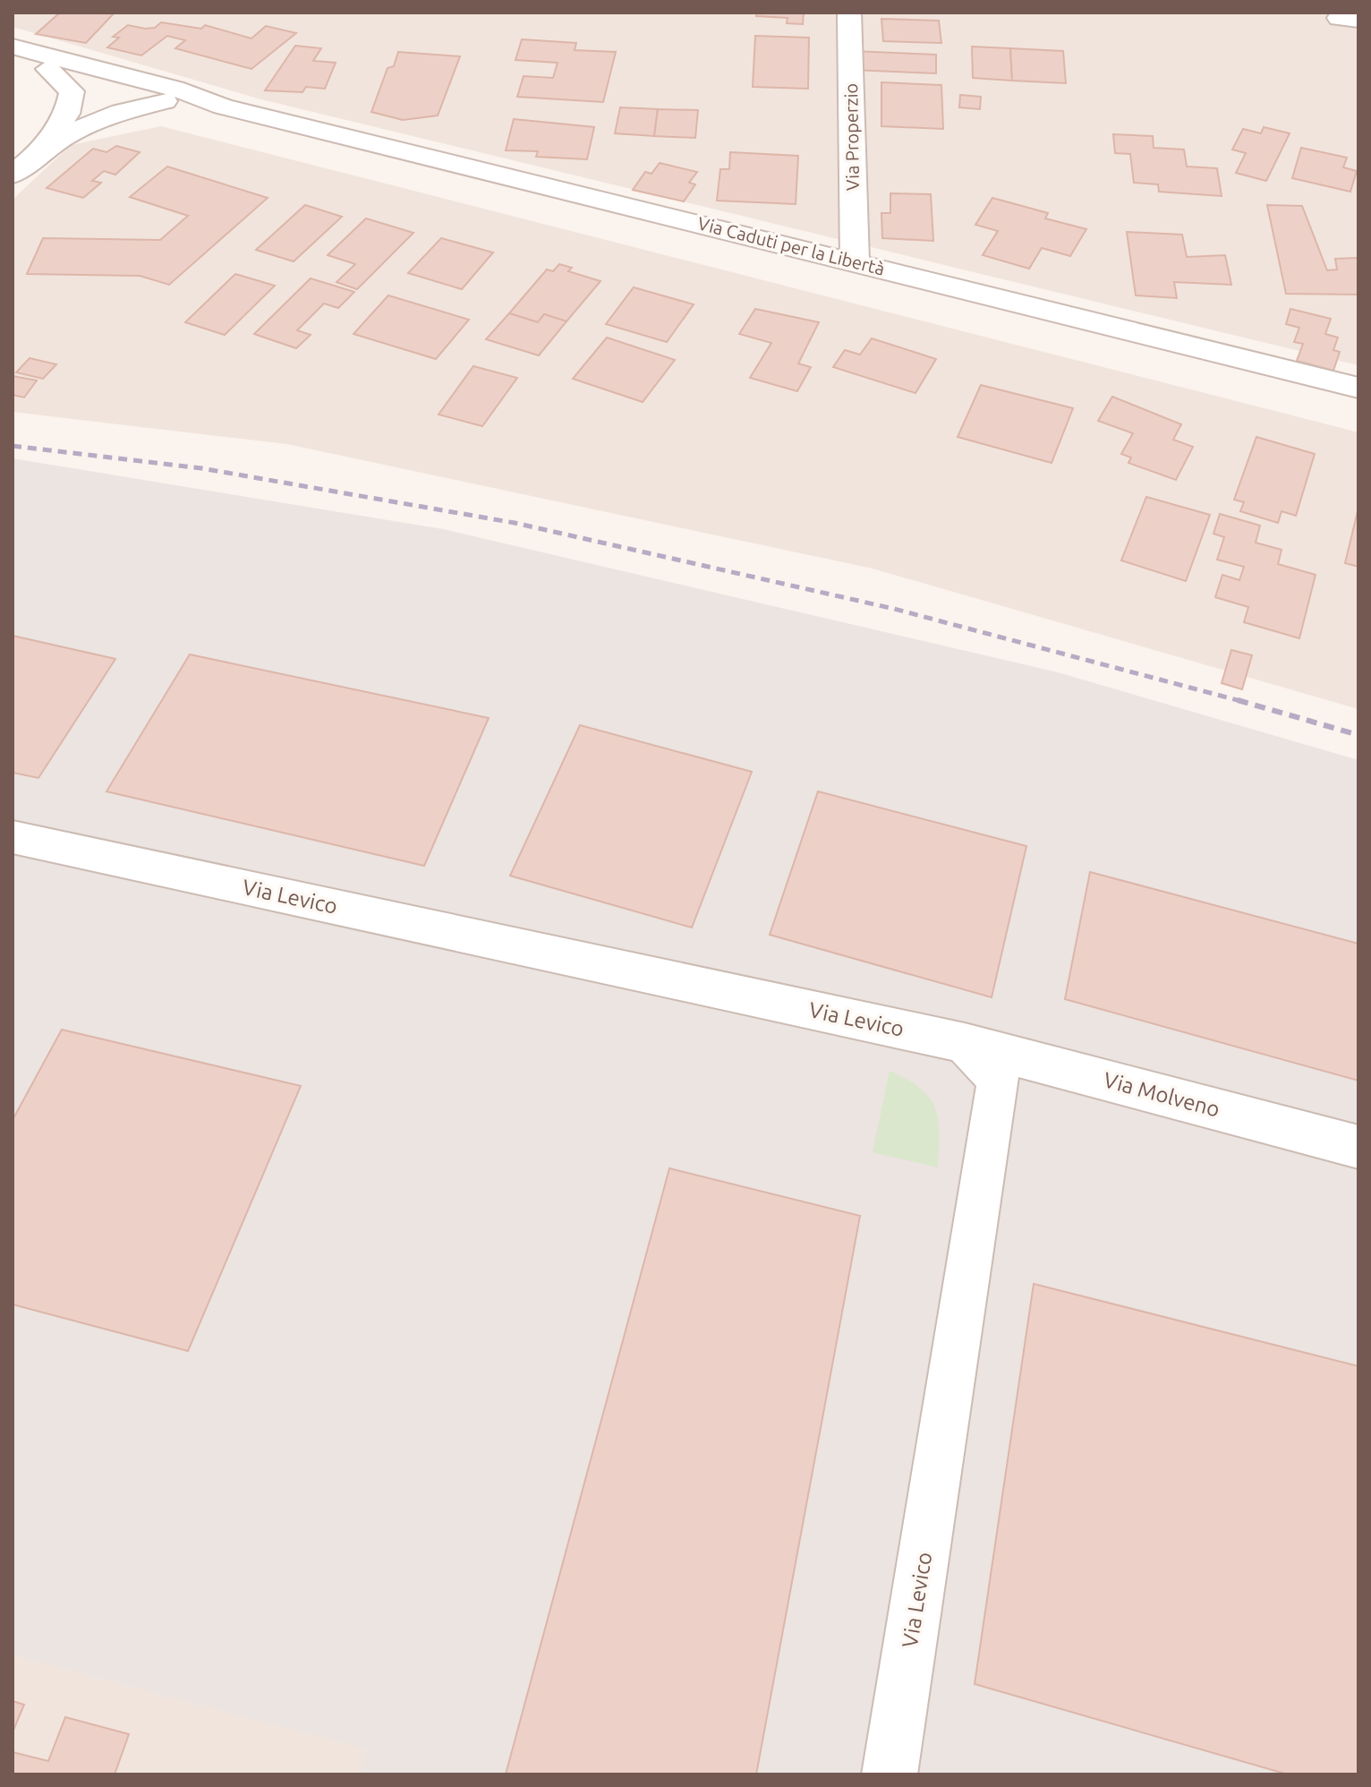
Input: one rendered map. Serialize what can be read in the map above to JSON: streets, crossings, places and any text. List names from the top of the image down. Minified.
{"streets":{"street":["Via Properzio","Via Caduti per la Libertà","Via Levico","Via Molveno"]},"crossings":[["Via Properzio","Via Caduti per la Libertà"],["Via Levico","Via Molveno"]]}
